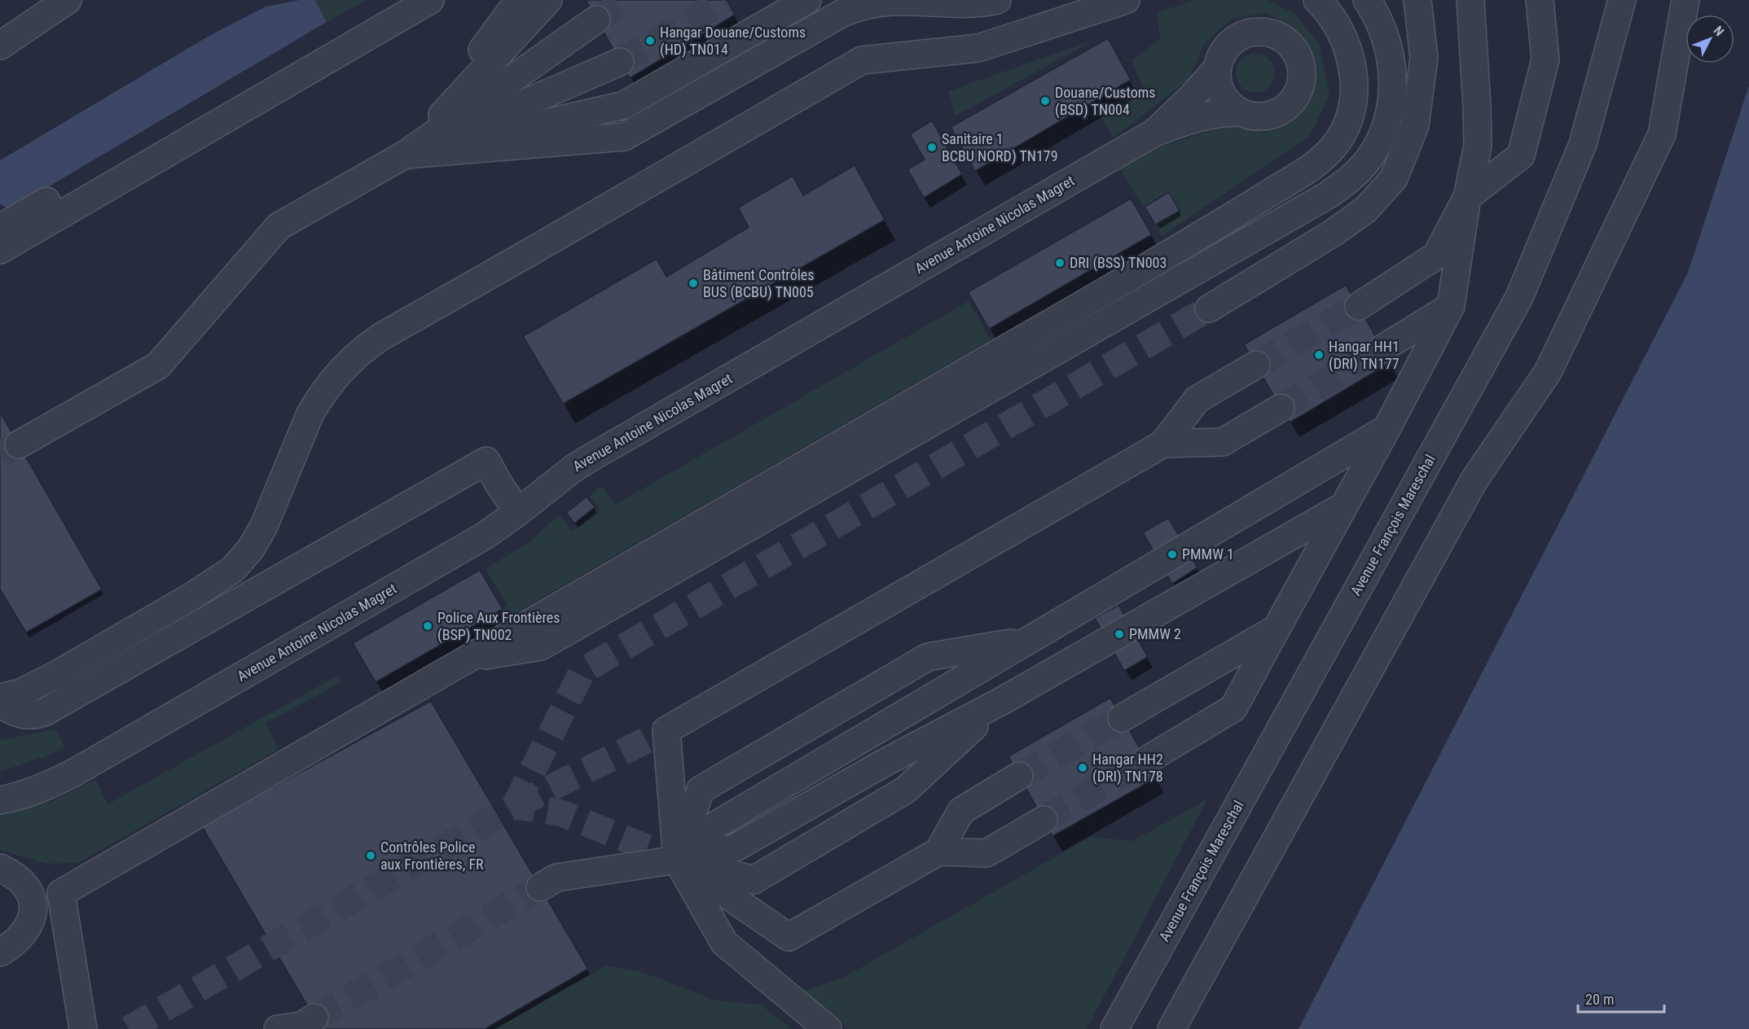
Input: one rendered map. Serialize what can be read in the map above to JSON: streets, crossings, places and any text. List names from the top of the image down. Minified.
{"streets":{"street":["Avenue Antoine Nicolas Magret","Avenue François Mareschal"]},"places":["Hangar Douane/Customs (HD) TN014","Douane/Customs (BSD) TN004","Sanitaire 1 BCBU NORD) TN179","DRI (BSS) TN003","Bâtiment Contrôles BUS (BCBU) TN005","Hangar HH1 (DRI) TN177","PMMW 1","Police Aux Frontières (BSP) TN002","PMMW 2","Hangar HH2 (DRI) TN178","Contrôles Police aux Frontières, FR"],"scale_bar":"20 m","north":"top right"}
